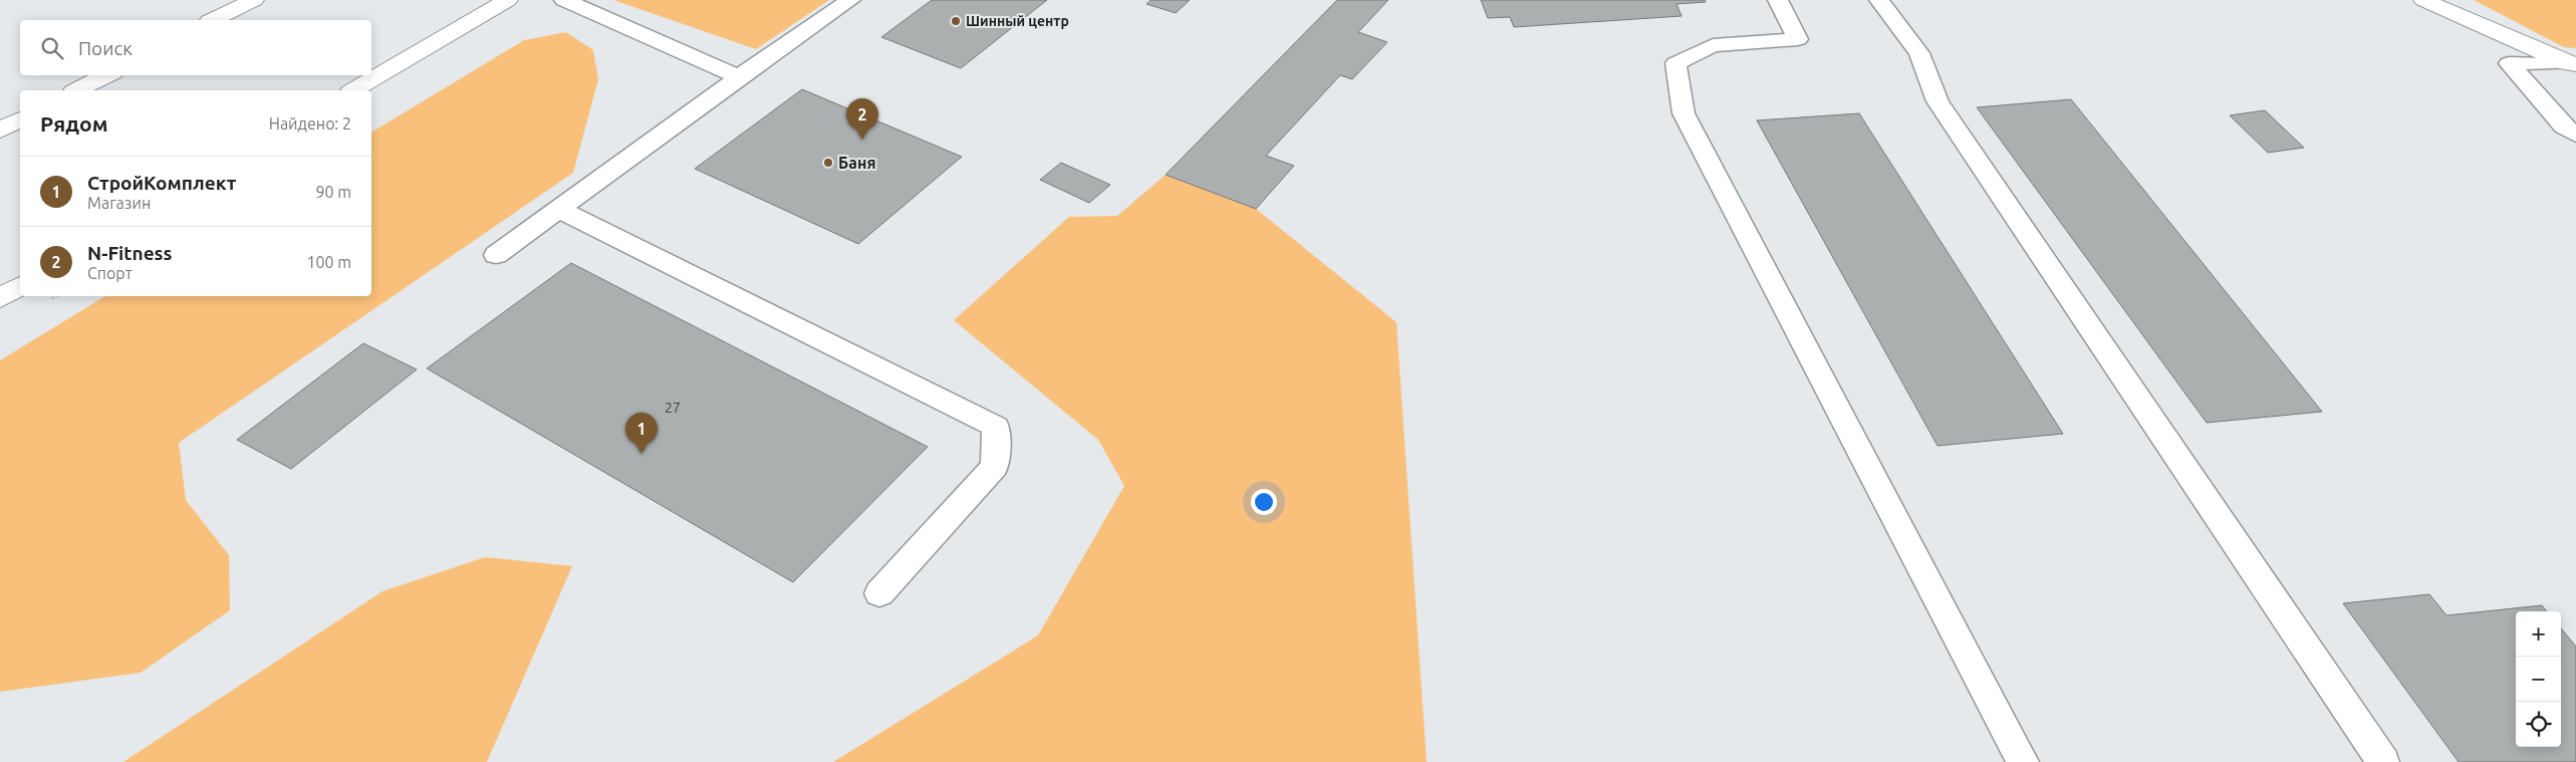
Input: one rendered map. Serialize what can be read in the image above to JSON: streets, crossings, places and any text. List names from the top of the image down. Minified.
{"places":["Шинный центр","Баня"],"house_numbers":["27"],"page":{"search":"Поиск","heading":["Рядом","Найдено: 2"],"pins":["2","1"],"list":[{"mark":"1","name":"СтройКомплект","note":"Магазин","value":"90 m"},{"mark":"2","name":"N-Fitness","note":"Спорт","value":"100 m"}],"map_buttons":["+","−"]}}
